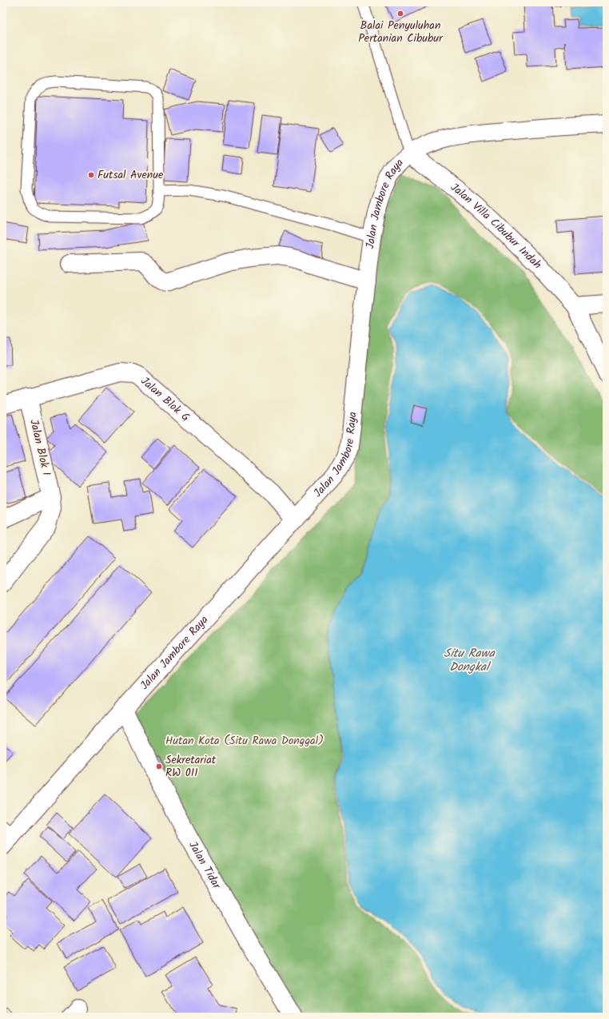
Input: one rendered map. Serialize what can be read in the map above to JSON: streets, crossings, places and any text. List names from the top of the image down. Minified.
{"streets":{"street":["Jalan Jambore Raya","Jalan Villa Cibubur Indah","Jalan Blok G","Jalan Blok I","Jalan Tidar"]},"crossings":[["Jalan Jambore Raya","Jalan Villa Cibubur Indah"],["Jalan Jambore Raya","Jalan Blok G"],["Jalan Jambore Raya","Jalan Tidar"],["Jalan Blok G","Jalan Blok I"]],"water":["Situ Rawa Dongkal"],"parks":["Hutan Kota (Situ Rawa Donggal)"],"places":["Balai Penyuluhan Pertanian Cibubur","Futsal Avenue","Sekretariat RW 011"]}
